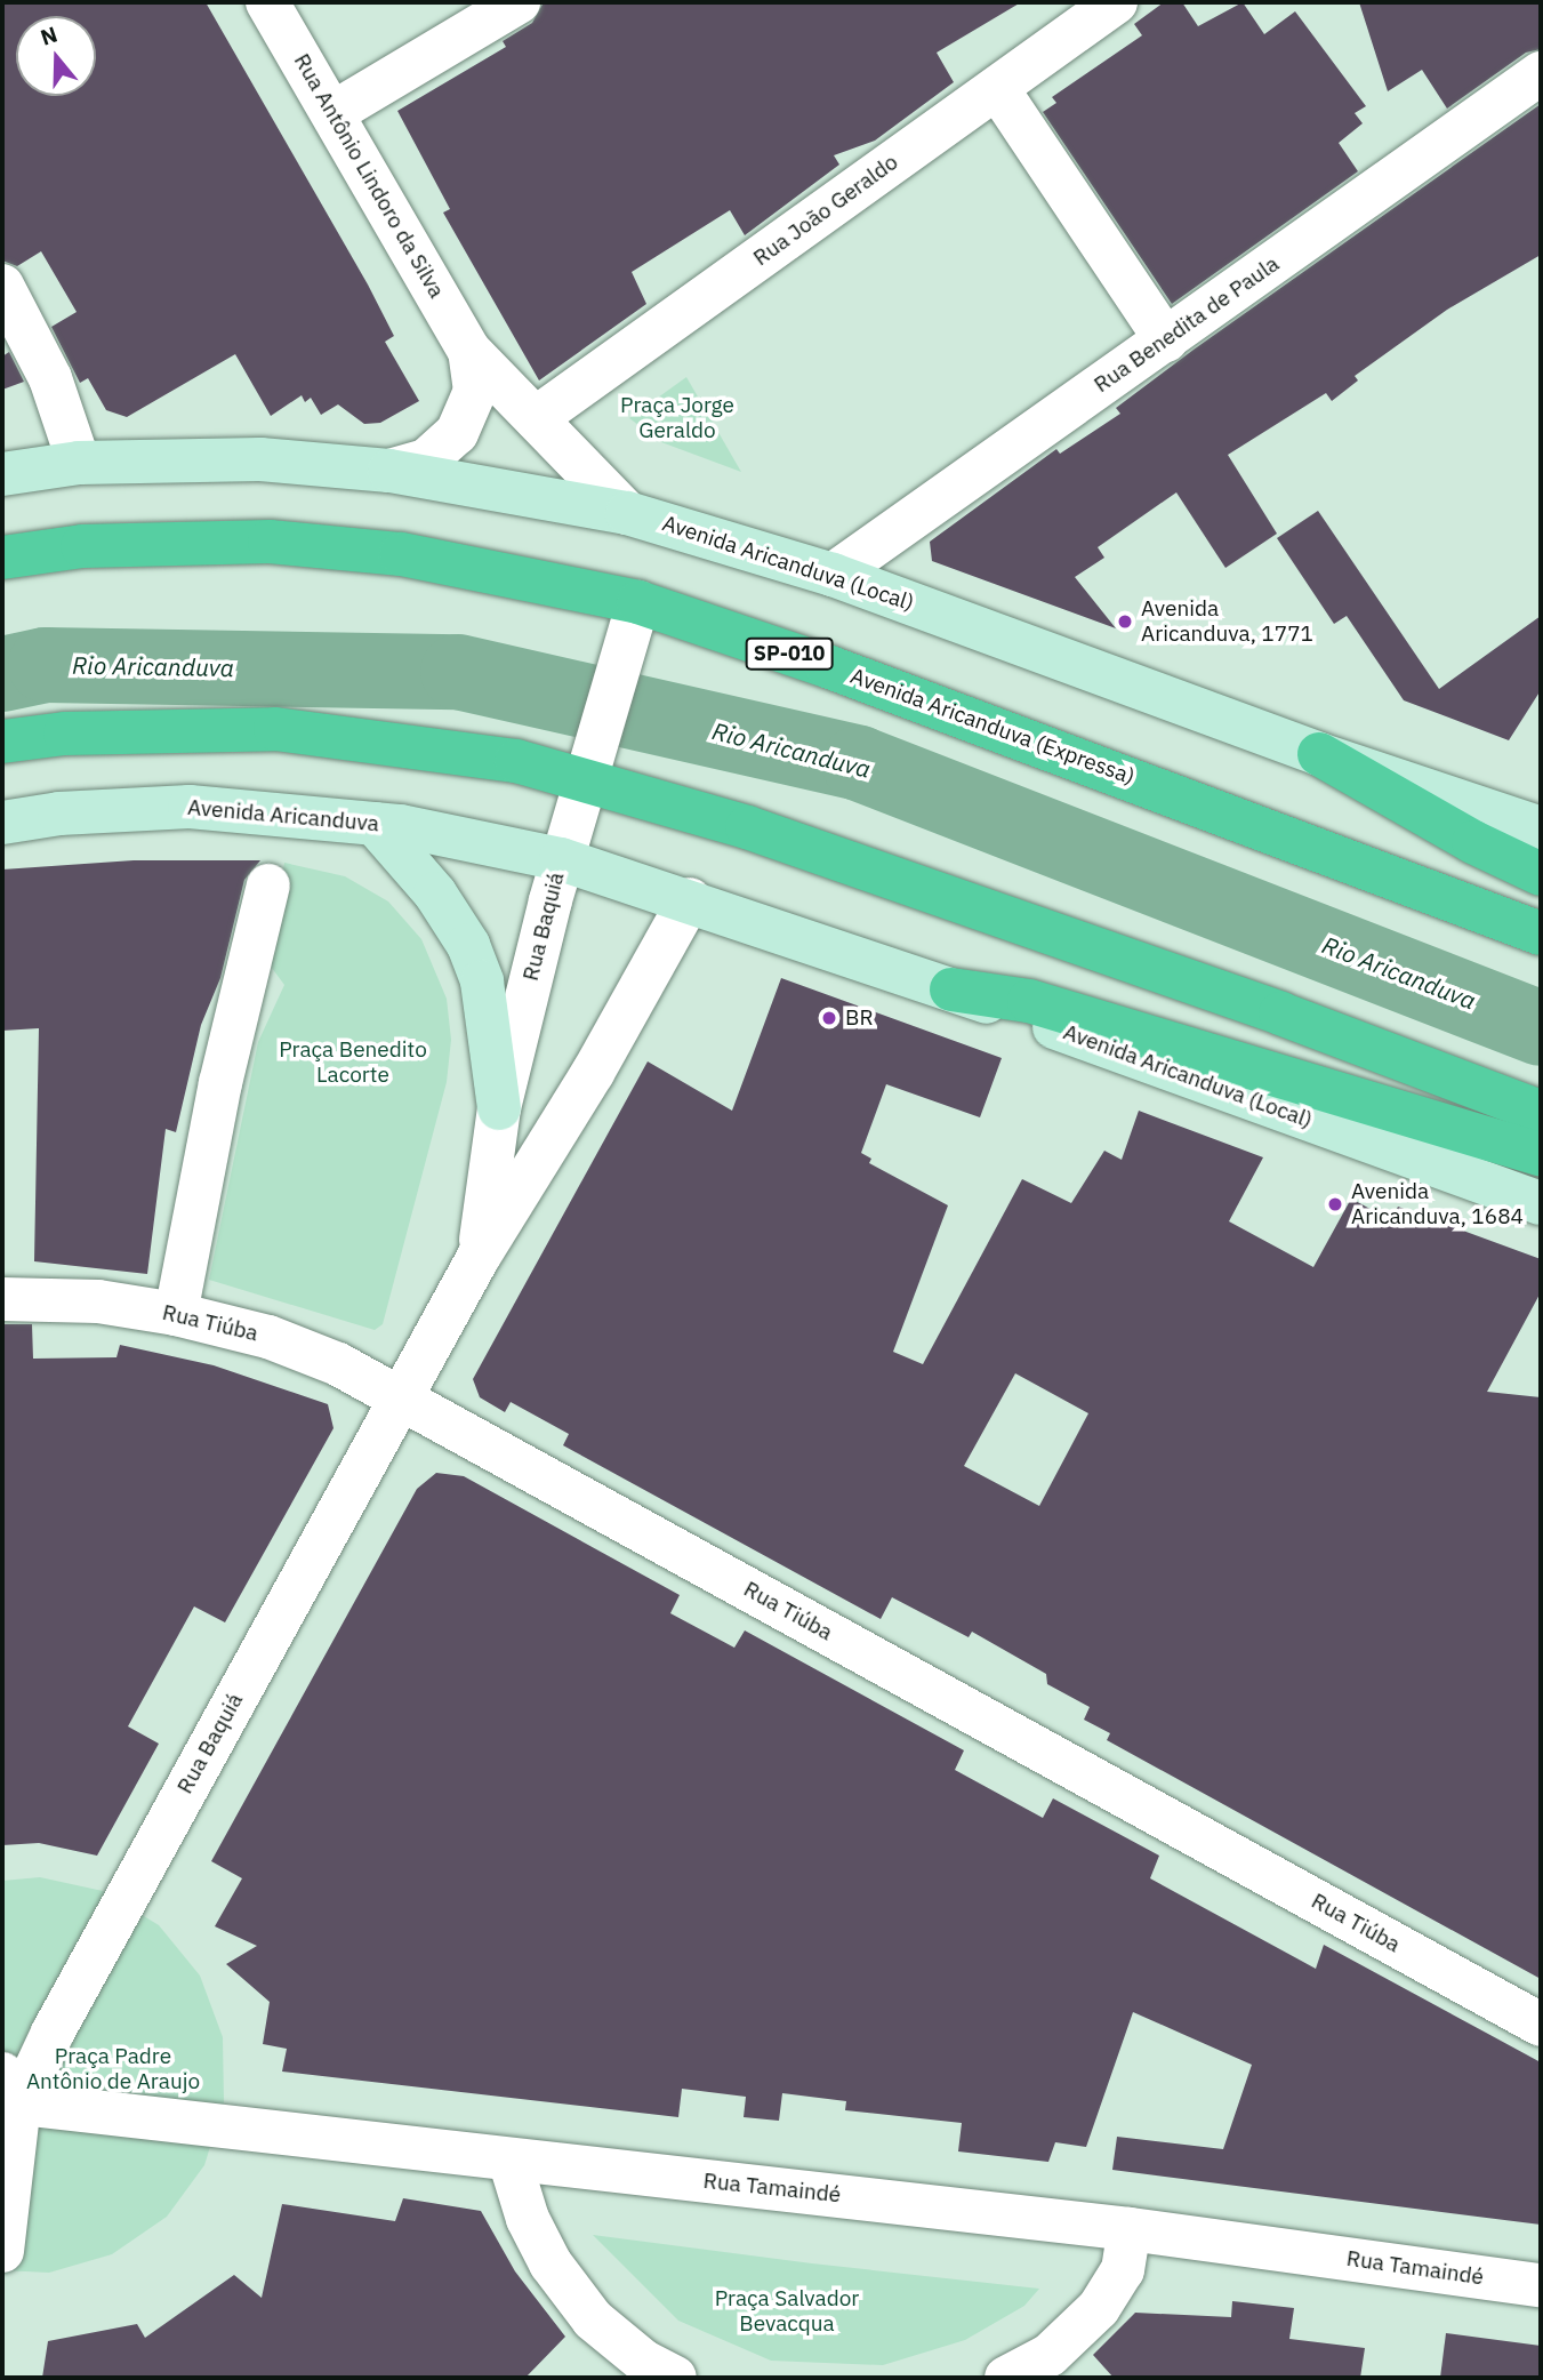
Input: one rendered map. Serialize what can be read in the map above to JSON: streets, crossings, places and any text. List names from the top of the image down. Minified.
{"streets":{"highway":["SP-010","Avenida Aricanduva (Expressa)"],"main road":["Avenida Aricanduva (Local)","Avenida Aricanduva"],"street":["Rua Antônio Lindoro da Silva","Rua João Geraldo","Rua Benedita de Paula","Rua Baquiá","Rua Tiúba","Rua Tamaindé"]},"crossings":[["Rua Antônio Lindoro da Silva","Rua João Geraldo"],["Rua Antônio Lindoro da Silva","Avenida Aricanduva (Local)"],["Rua Benedita de Paula","Avenida Aricanduva (Local)"],["Avenida Aricanduva (Local)","Avenida Aricanduva"],["Avenida Aricanduva (Local)","Rua Baquiá"],["Avenida Aricanduva (Expressa)","Rua Baquiá"],["Avenida Aricanduva","Rua Baquiá"],["Rua Baquiá","Rua Tiúba"],["Rua Baquiá","Rua Tamaindé"]],"water":["Rio Aricanduva"],"parks":["Praça Jorge Geraldo","Praça Benedito Lacorte","Praça Padre Antônio de Araujo","Praça Salvador Bevacqua"],"places":["Avenida Aricanduva, 1771","BR","Avenida Aricanduva, 1684"],"north":"top"}
